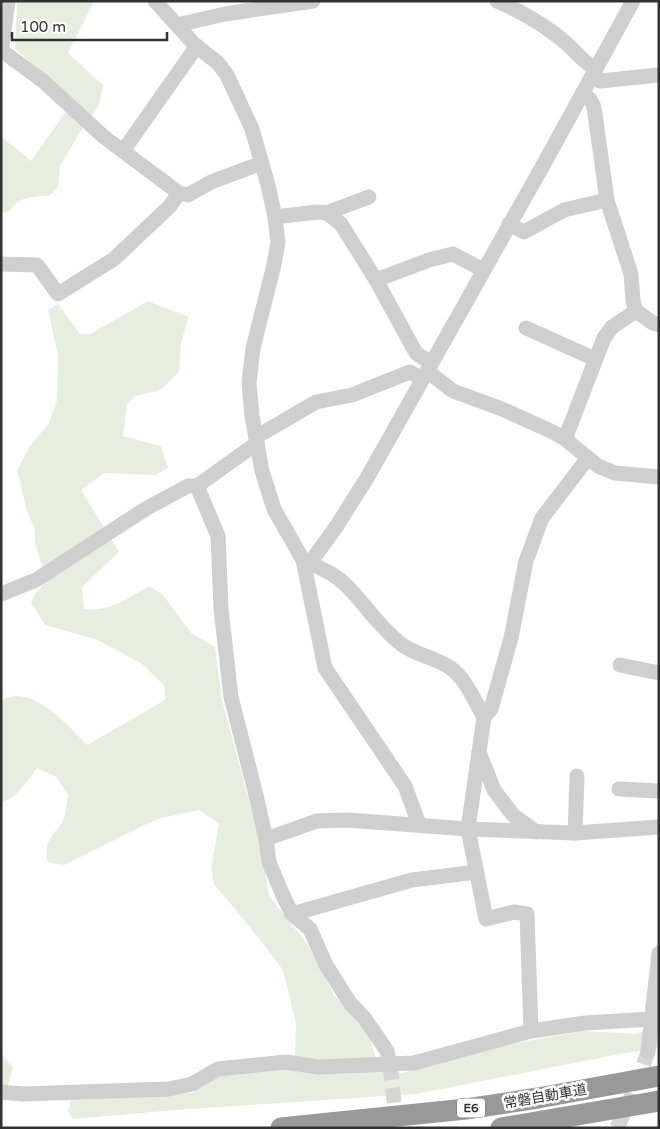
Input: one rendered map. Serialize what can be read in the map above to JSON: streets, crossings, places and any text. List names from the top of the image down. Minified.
{"streets":{"highway":["常磐自動車道","E6"]},"scale_bar":"100 m"}
